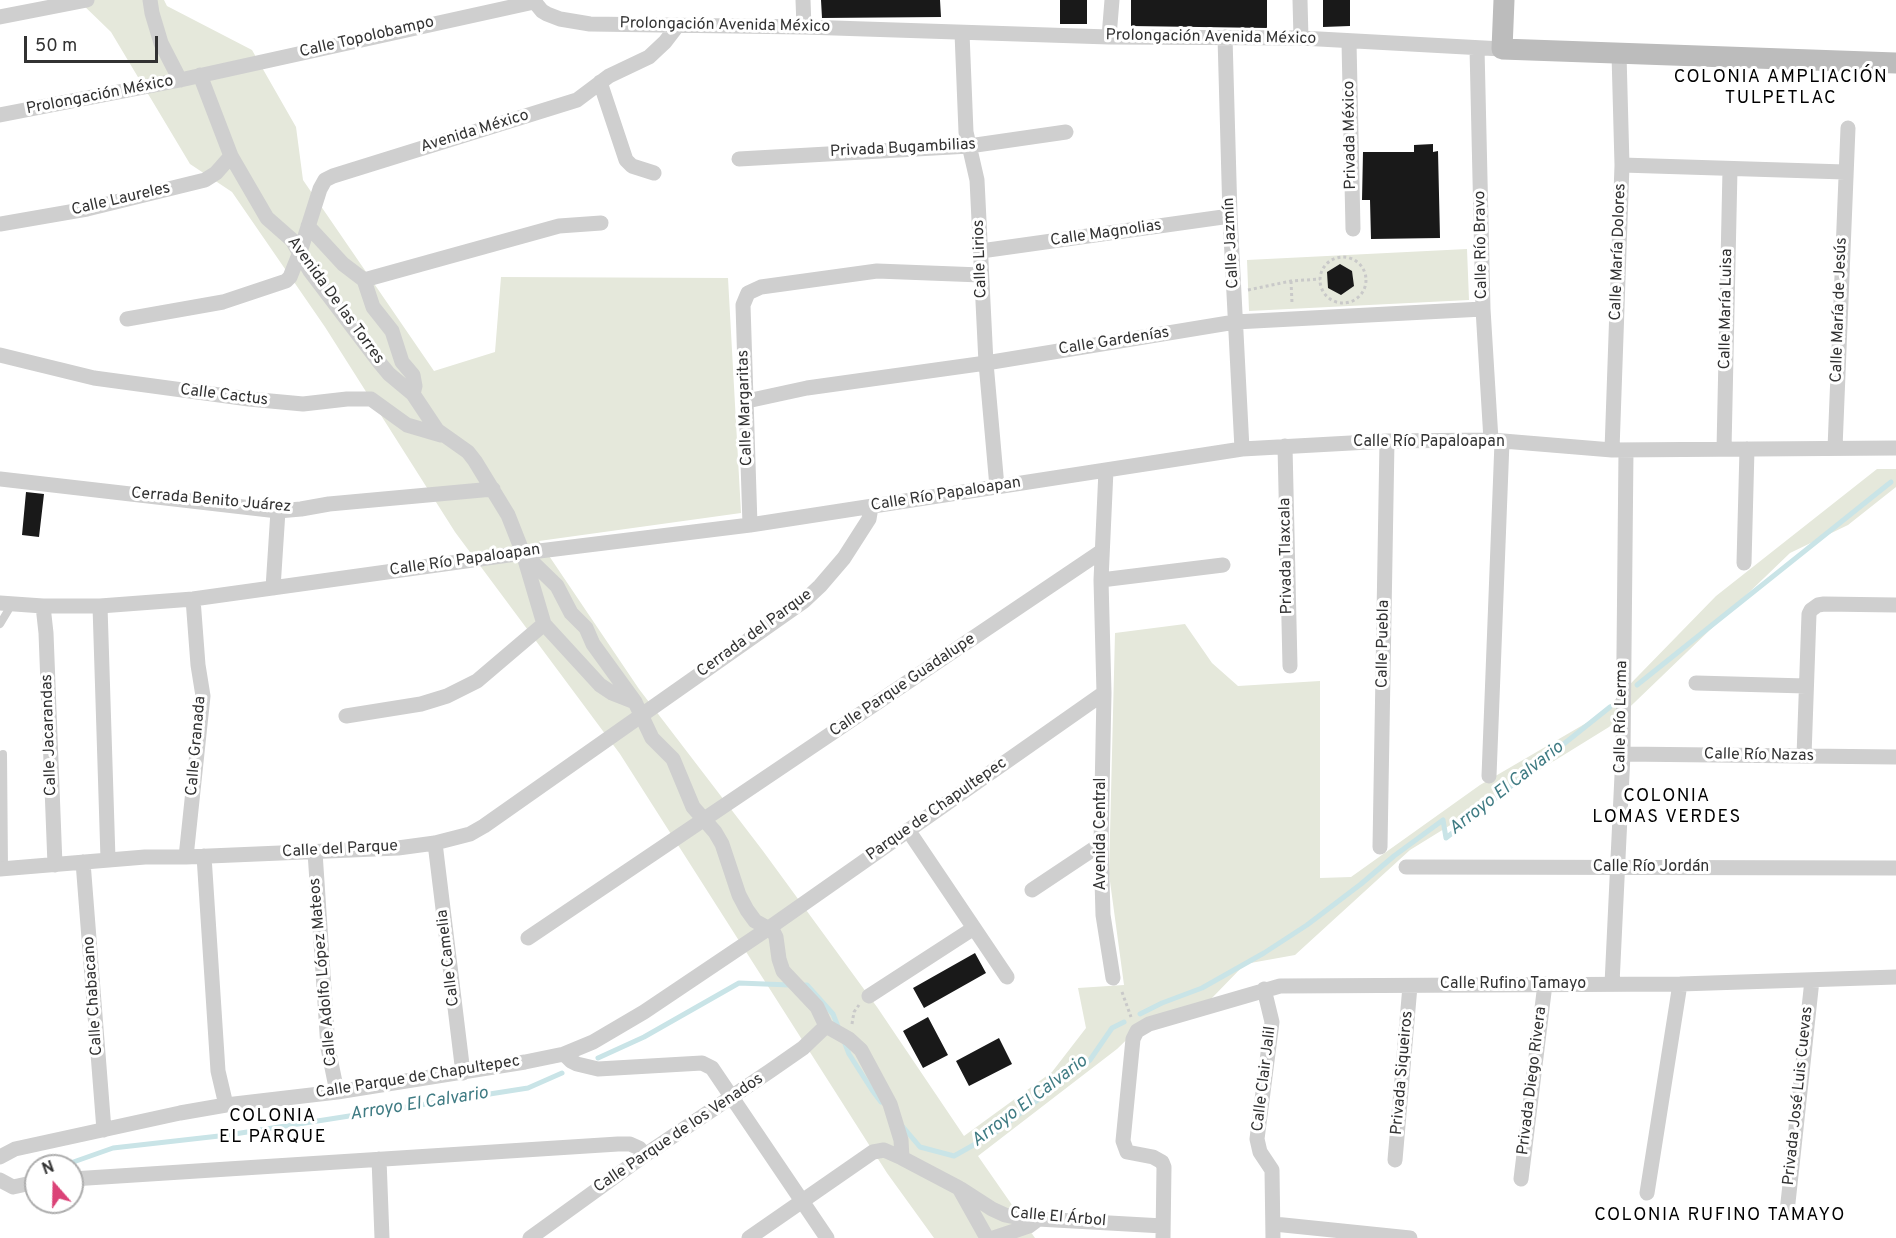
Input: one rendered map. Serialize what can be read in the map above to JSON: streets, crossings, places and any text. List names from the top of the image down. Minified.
{"streets":{"street":["Prolongación Avenida México","Calle Topolobampo","Prolongación México","Avenida México","Privada México","Privada Bugambilias","Calle Laureles","Calle Magnolias","Calle Jazmín","Calle Río Bravo","Calle María Dolores","Calle Lirios","Avenida De las Torres","Calle María Luisa","Calle María de Jesús","Calle Gardenías","Calle Cactus","Calle Margaritas","Calle Río Papaloapan","Cerrada Benito Juárez","Privada Tlaxcala","Cerrada del Parque","Calle Puebla","Calle Parque Guadalupe","Calle Río Lerma","Calle Jacarandas","Calle Granada","Calle Río Nazas","Parque de Chapultepec","Avenida Central","Calle del Parque","Calle Río Jordán","Calle Camelia","Calle Adolfo López Mateos","Calle Rufino Tamayo","Calle Chabacano","Privada Siqueiros","Calle Parque de Chapultepec","Calle Clair Jalil","Privada Diego Rivera","Privada José Luis Cuevas","Calle Parque de los Venados","Calle El Árbol"]},"crossings":[["Prolongación Avenida México","Calle Topolobampo"],["Prolongación Avenida México","Avenida México"],["Prolongación Avenida México","Privada México"],["Prolongación Avenida México","Calle Jazmín"],["Prolongación Avenida México","Calle Río Bravo"],["Prolongación Avenida México","Calle María Dolores"],["Prolongación Avenida México","Calle Lirios"],["Calle Topolobampo","Prolongación México"],["Calle Topolobampo","Avenida De las Torres"],["Prolongación México","Avenida De las Torres"],["Avenida México","Avenida De las Torres"],["Privada Bugambilias","Calle Lirios"],["Calle Laureles","Avenida De las Torres"],["Calle Magnolias","Calle Jazmín"],["Calle Magnolias","Calle Lirios"],["Calle Jazmín","Calle Gardenías"],["Calle Jazmín","Calle Río Papaloapan"],["Calle Río Bravo","Calle Gardenías"],["Calle Río Bravo","Calle Río Papaloapan"],["Calle María Dolores","Calle Río Papaloapan"],["Calle María Dolores","Calle Río Lerma"],["Calle Lirios","Calle Gardenías"],["Calle Lirios","Calle Margaritas"],["Calle Lirios","Calle Río Papaloapan"],["Avenida De las Torres","Calle Cactus"],["Avenida De las Torres","Calle Río Papaloapan"],["Avenida De las Torres","Cerrada Benito Juárez"],["Avenida De las Torres","Cerrada del Parque"],["Avenida De las Torres","Calle Parque Guadalupe"],["Avenida De las Torres","Parque de Chapultepec"],["Avenida De las Torres","Calle del Parque"],["Avenida De las Torres","Calle Parque de Chapultepec"],["Calle María Luisa","Calle Río Papaloapan"],["Calle María de Jesús","Calle Río Papaloapan"],["Calle Gardenías","Calle Margaritas"],["Calle Margaritas","Calle Río Papaloapan"],["Calle Río Papaloapan","Privada Tlaxcala"],["Calle Río Papaloapan","Cerrada del Parque"],["Calle Río Papaloapan","Calle Puebla"],["Calle Río Papaloapan","Calle Río Lerma"],["Calle Río Papaloapan","Calle Jacarandas"],["Calle Río Papaloapan","Calle Granada"],["Calle Río Papaloapan","Avenida Central"],["Cerrada del Parque","Calle del Parque"],["Calle Parque Guadalupe","Avenida Central"],["Calle Río Lerma","Calle Río Nazas"],["Calle Río Lerma","Calle Río Jordán"],["Calle Río Lerma","Calle Rufino Tamayo"],["Calle Jacarandas","Calle del Parque"],["Calle Granada","Calle del Parque"],["Parque de Chapultepec","Avenida Central"],["Parque de Chapultepec","Calle Parque de Chapultepec"],["Calle del Parque","Calle Camelia"],["Calle del Parque","Calle Adolfo López Mateos"],["Calle del Parque","Calle Chabacano"],["Calle Camelia","Calle Parque de Chapultepec"],["Calle Adolfo López Mateos","Calle Parque de Chapultepec"],["Calle Rufino Tamayo","Privada Siqueiros"],["Calle Rufino Tamayo","Calle Clair Jalil"],["Calle Rufino Tamayo","Privada Diego Rivera"],["Calle Rufino Tamayo","Privada José Luis Cuevas"],["Calle Chabacano","Calle Parque de Chapultepec"]],"districts":["COLONIA AMPLIACIÓN TULPETLAC","COLONIA LOMAS VERDES","COLONIA EL PARQUE","COLONIA RUFINO TAMAYO"],"water":["Arroyo El Calvario"],"scale_bar":"50 m","north":"top"}
